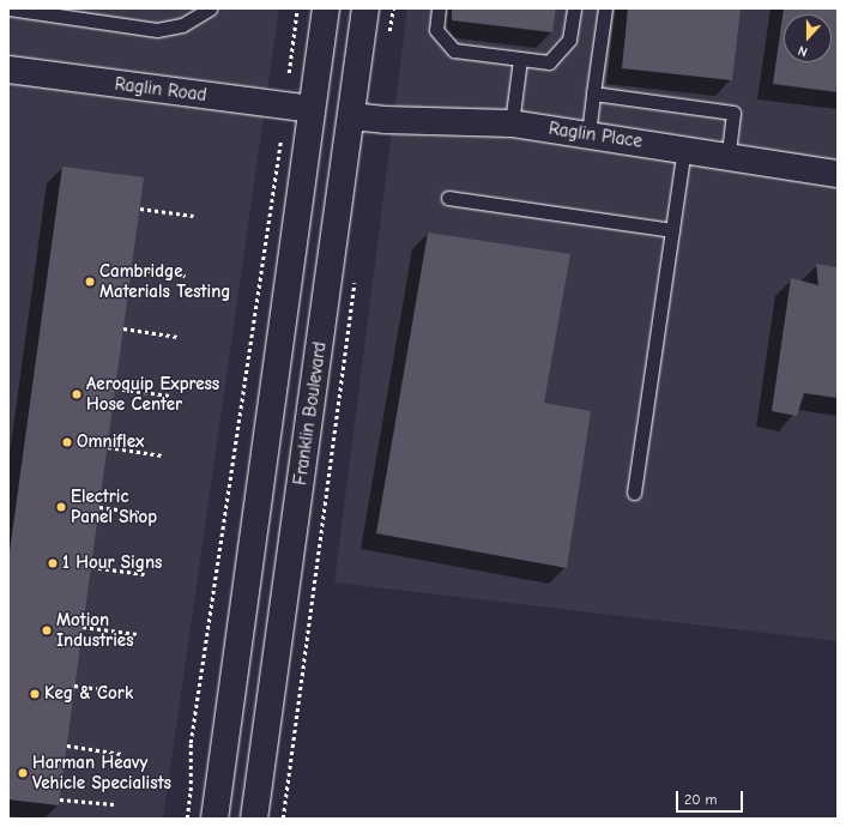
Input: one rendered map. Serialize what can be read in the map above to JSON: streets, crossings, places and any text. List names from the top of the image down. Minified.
{"streets":{"main road":["Raglin Road","Raglin Place","Franklin Boulevard"]},"crossings":[["Raglin Place","Franklin Boulevard"]],"places":["Cambridge Materials Testing","Aeroquip Express Hose Center","Omniflex","Electric Panel Shop","1 Hour Signs","Motion Industries","Keg & Cork","Harman Heavy Vehicle Specialists"],"scale_bar":"20 m","north":"bottom"}
